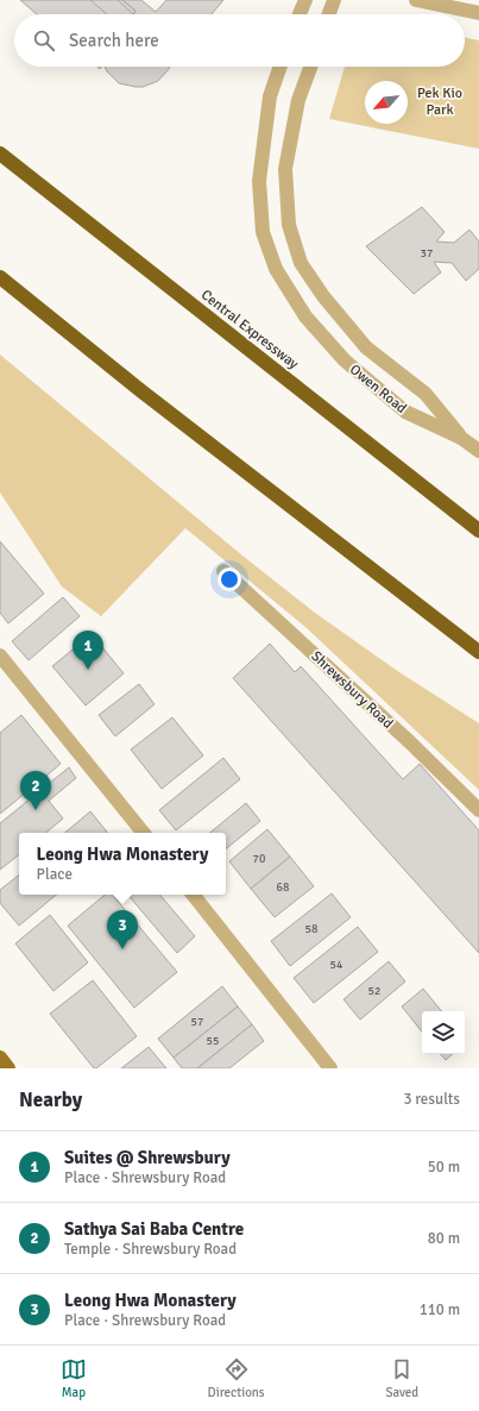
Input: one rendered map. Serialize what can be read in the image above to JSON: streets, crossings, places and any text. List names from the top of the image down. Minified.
{"streets":{"highway":["Central Expressway"],"street":["Owen Road","Shrewsbury Road"]},"parks":["Pek Kio Park"],"house_numbers":["37","70","68","58","54","52","57","55"],"north":"bottom left","page":{"search":"Search here","pins":["1","2","3"],"popup":["Leong Hwa Monastery","Place"],"heading":["Nearby","3 results"],"list":[{"mark":"1","name":"Suites @ Shrewsbury","note":"Place · Shrewsbury Road","value":"50 m"},{"mark":"2","name":"Sathya Sai Baba Centre","note":"Temple · Shrewsbury Road","value":"80 m"},{"mark":"3","name":"Leong Hwa Monastery","note":"Place · Shrewsbury Road","value":"110 m"}],"nav":["Map","Directions","Saved"]}}
